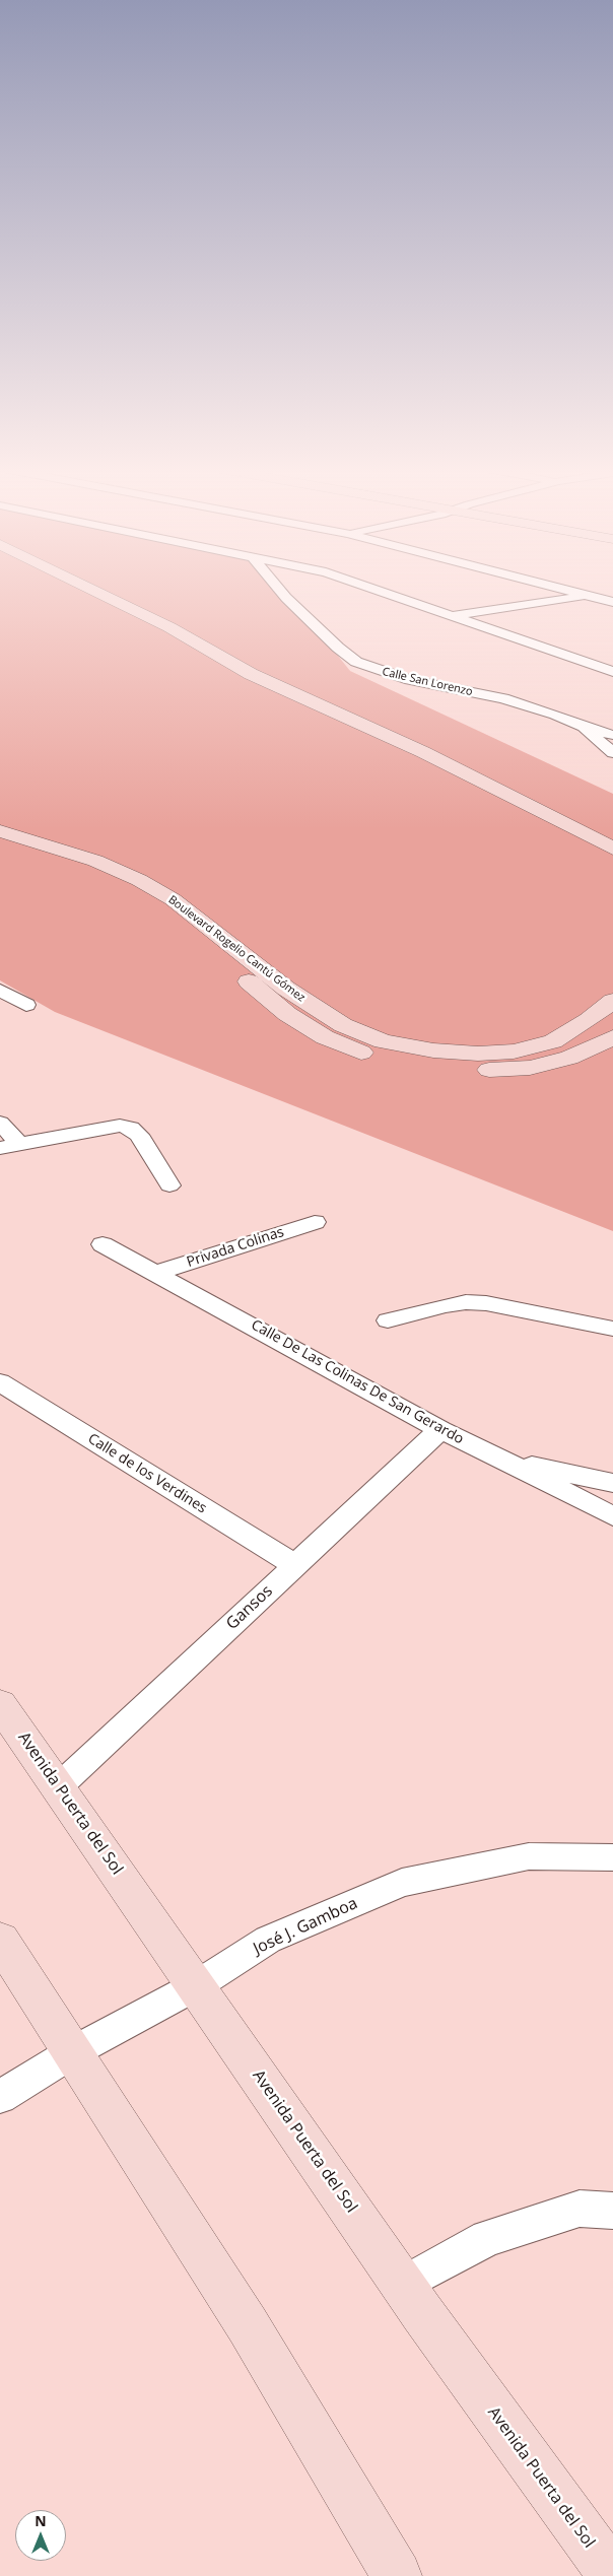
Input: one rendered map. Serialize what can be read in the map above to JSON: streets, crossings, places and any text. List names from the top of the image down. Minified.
{"streets":{"main road":["Boulevard Rogelio Cantú Gómez","Avenida Puerta del Sol"],"street":["Calle San Lorenzo","Privada Colinas","Calle De Las Colinas De San Gerardo","Calle de los Verdines","Gansos","José J. Gamboa"]},"crossings":[["Privada Colinas","Calle De Las Colinas De San Gerardo"],["Calle De Las Colinas De San Gerardo","Gansos"],["Calle de los Verdines","Gansos"],["Gansos","Avenida Puerta del Sol"],["Avenida Puerta del Sol","José J. Gamboa"]],"north":"top"}
